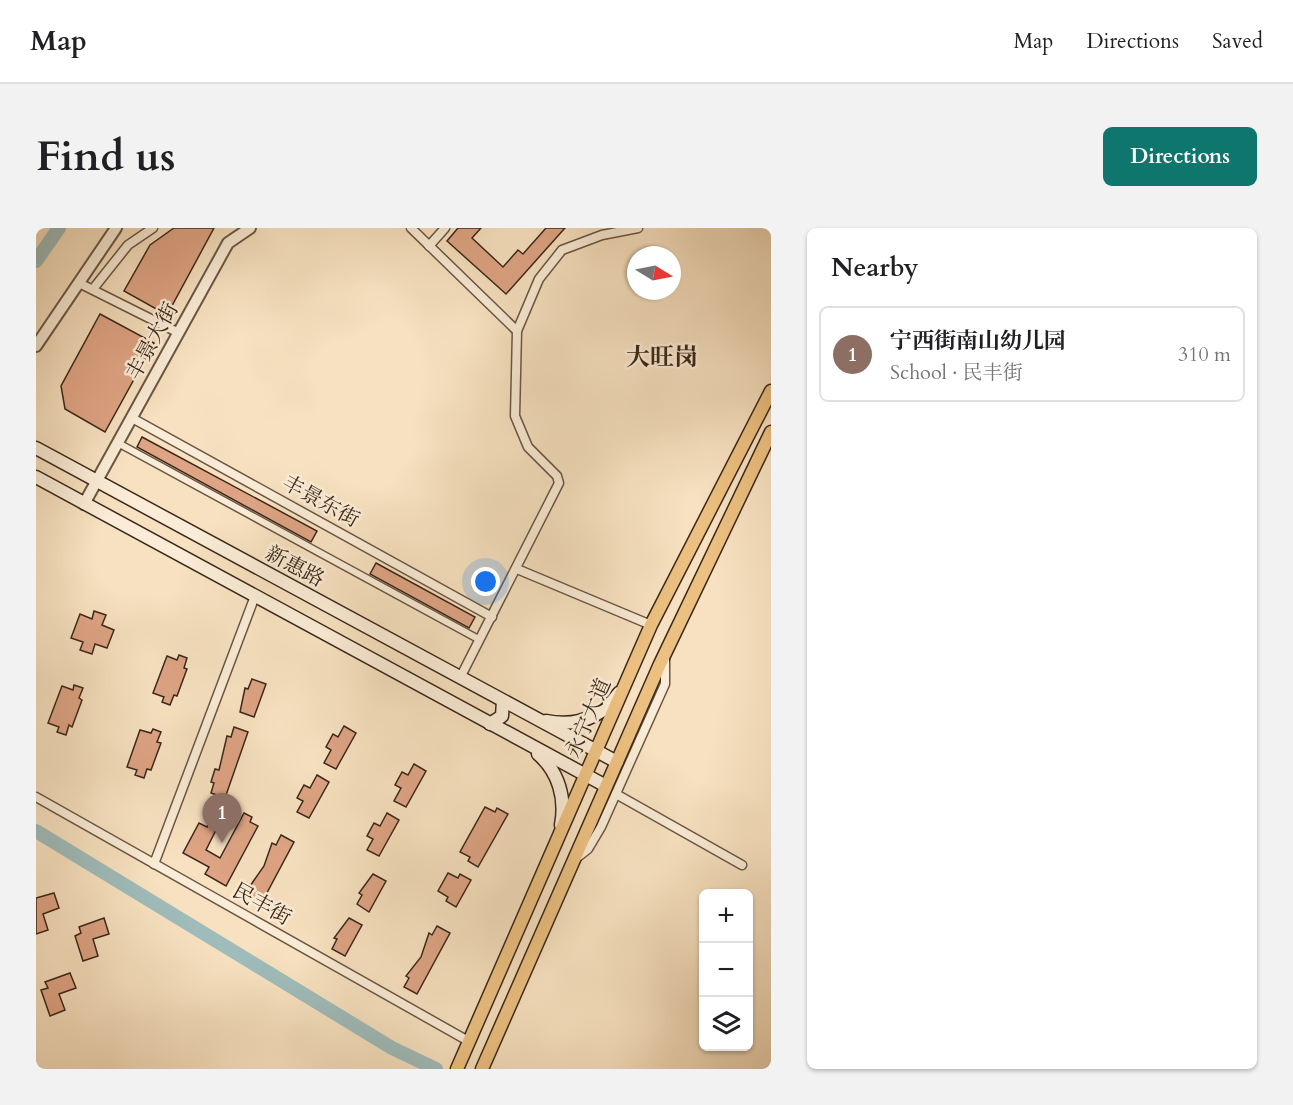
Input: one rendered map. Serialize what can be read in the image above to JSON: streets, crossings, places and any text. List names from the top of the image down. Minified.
{"streets":{"main road":["新惠路","永宁大道"],"street":["丰景大街","丰景东街","民丰街"]},"crossings":[["丰景大街","丰景东街"],["丰景大街","新惠路"],["新惠路","永宁大道"],["永宁大道","民丰街"]],"districts":["大旺岗"],"north":"right","page":{"header":"Map","nav":["Map","Directions","Saved"],"buttons":"Directions","title":"Find us","heading":"Nearby","list":[{"mark":"1","name":"宁西街南山幼儿园","note":"School · 民丰街","value":"310 m"}],"pins":"1","map_buttons":["+","−"]}}
